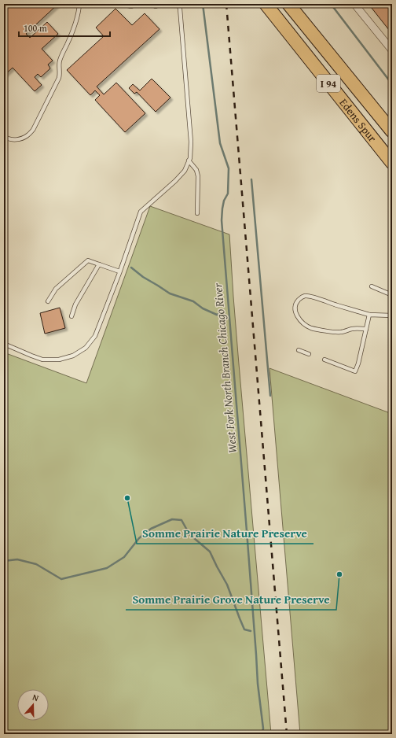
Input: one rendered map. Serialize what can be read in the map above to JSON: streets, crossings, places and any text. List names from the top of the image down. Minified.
{"streets":{"highway":["I 94","Edens Spur"]},"water":["West Fork North Branch Chicago River"],"places":["Somme Prairie Nature Preserve","Somme Prairie Grove Nature Preserve"],"scale_bar":"100 m","north":"top"}
